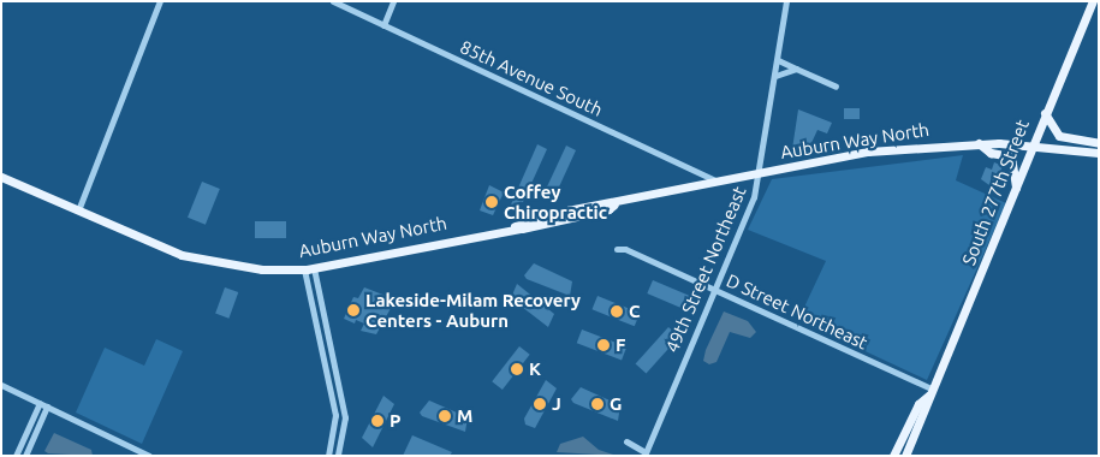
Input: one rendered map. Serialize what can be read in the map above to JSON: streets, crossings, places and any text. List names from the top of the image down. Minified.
{"streets":{"main road":["Auburn Way North","South 277th Street"],"street":["85th Avenue South","49th Street Northeast","D Street Northeast"]},"crossings":[["85th Avenue South","Auburn Way North"],["Auburn Way North","South 277th Street"],["Auburn Way North","49th Street Northeast"],["South 277th Street","D Street Northeast"],["49th Street Northeast","D Street Northeast"]],"places":["Coffey Chiropractic","Lakeside-Milam Recovery Centers - Auburn","C","F","K","J","G","M","P"]}
